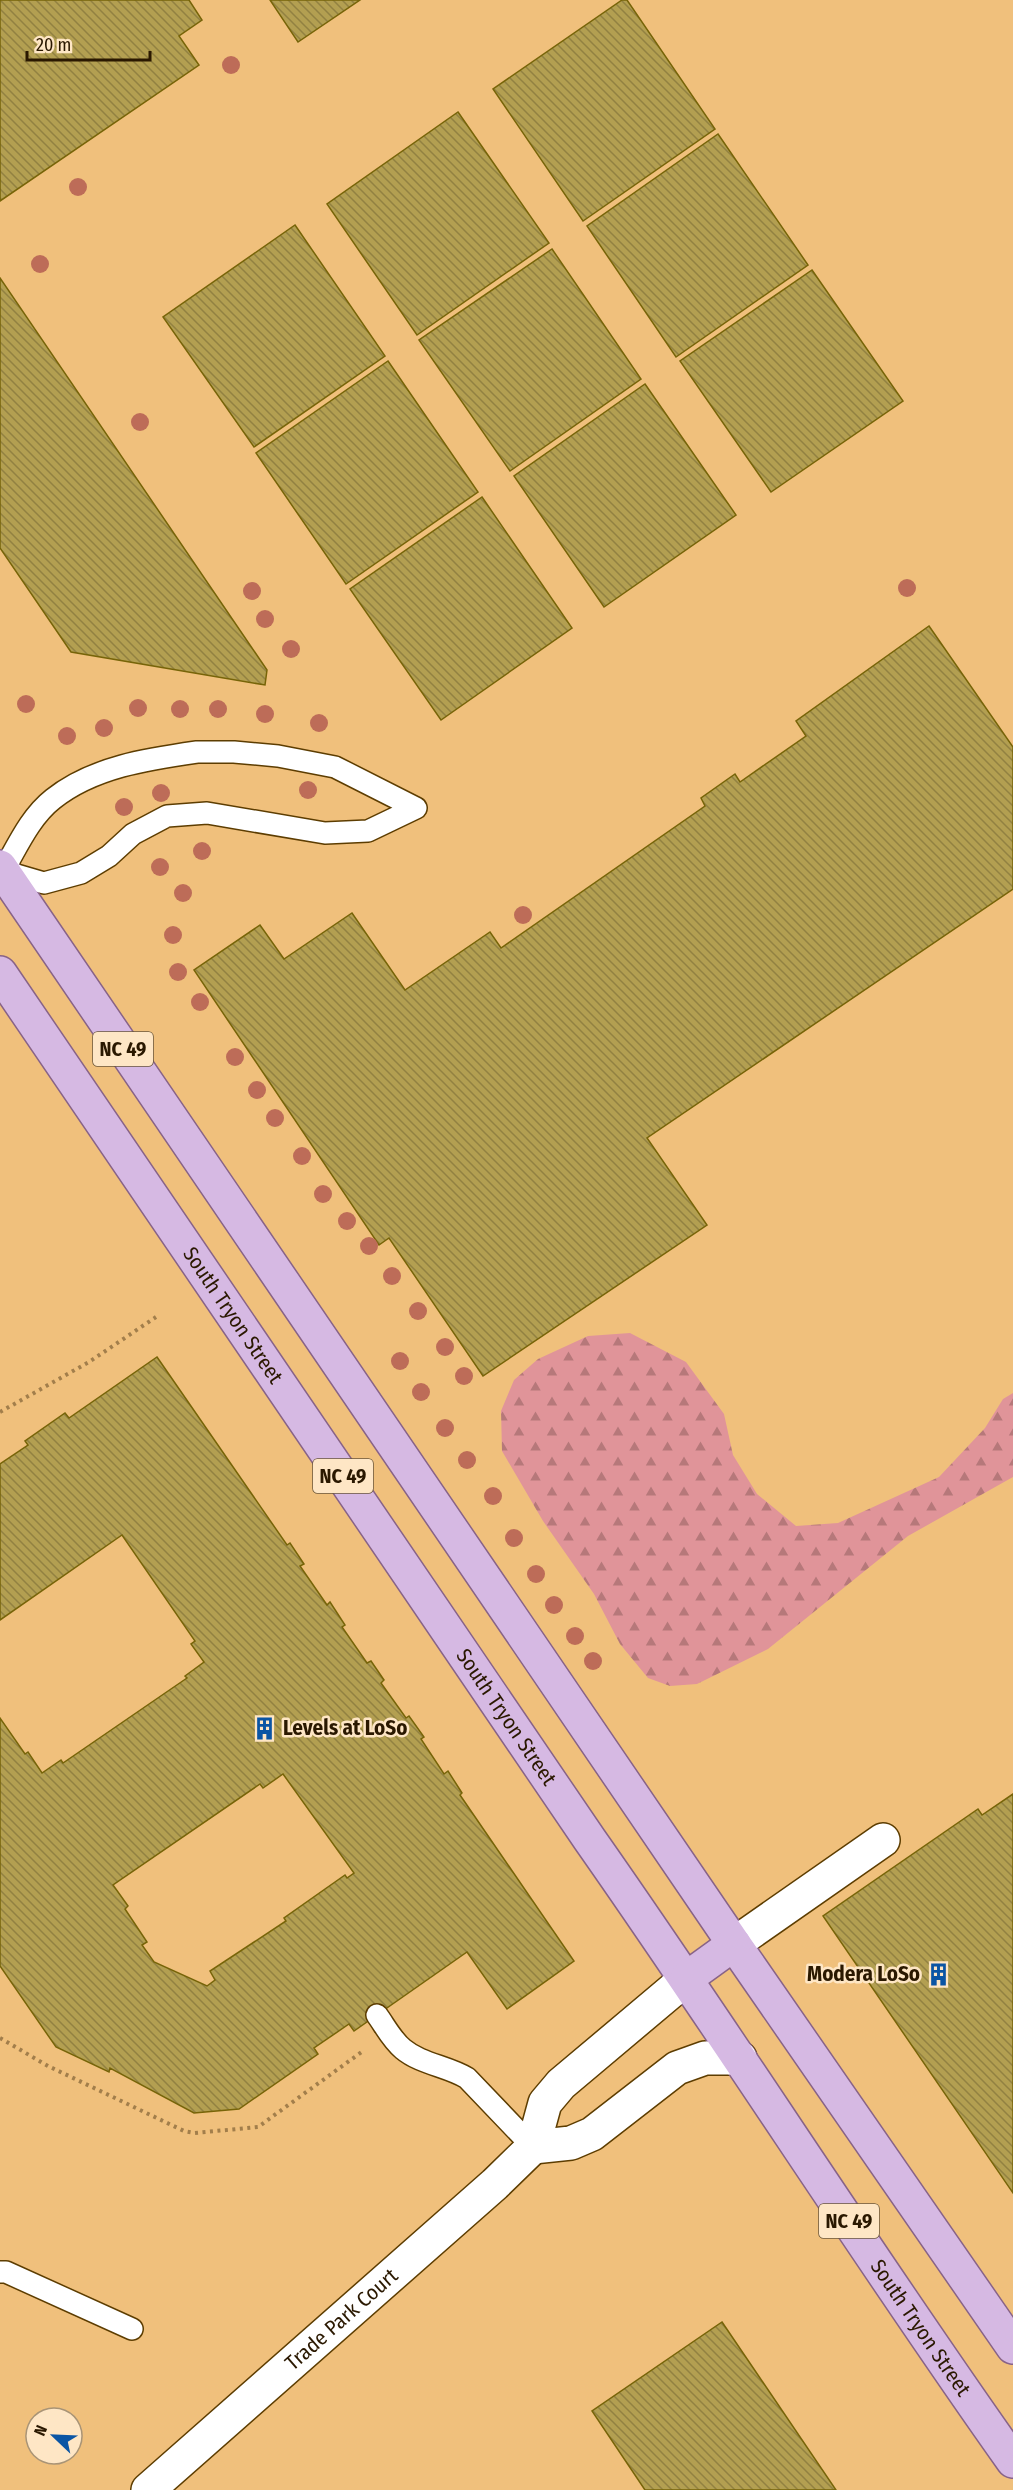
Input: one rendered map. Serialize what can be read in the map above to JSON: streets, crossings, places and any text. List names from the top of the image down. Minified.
{"streets":{"main road":["NC 49","South Tryon Street"],"street":["Trade Park Court"]},"places":{"building":["Levels at LoSo","Modera LoSo"]},"scale_bar":"20 m","north":"top left"}
